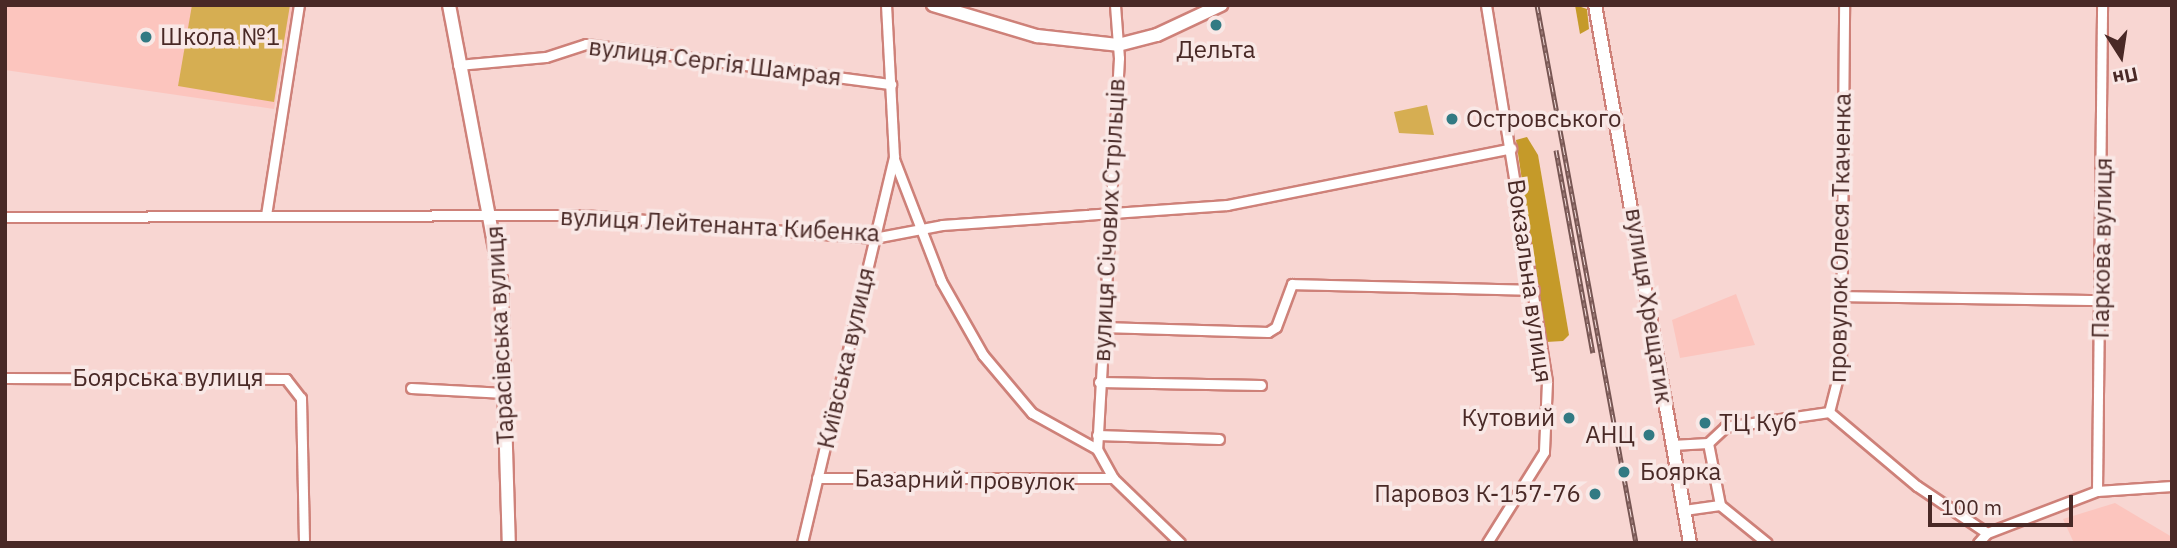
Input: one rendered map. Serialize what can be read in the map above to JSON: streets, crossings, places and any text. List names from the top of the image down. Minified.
{"streets":{"street":["вулиця Сергія Шамрая","вулиця Січових Стрільців","вулиця Лейтенанта Кибенка","провулок Олеся Ткаченка","Паркова вулиця","Вокзальна вулиця","вулиця Хрещатик","Тарасівська вулиця","Київська вулиця","Боярська вулиця","Базарний провулок"]},"crossings":[["вулиця Сергія Шамрая","Тарасівська вулиця"],["вулиця Сергія Шамрая","Київська вулиця"],["вулиця Січових Стрільців","вулиця Лейтенанта Кибенка"],["вулиця Січових Стрільців","Базарний провулок"],["вулиця Лейтенанта Кибенка","Вокзальна вулиця"],["вулиця Лейтенанта Кибенка","Тарасівська вулиця"],["вулиця Лейтенанта Кибенка","Київська вулиця"],["Київська вулиця","Базарний провулок"]],"places":["Дельта","Школа №1","Островського","Кутовий","ТЦ Куб","АНЦ","Боярка","Паровоз К-157-76"],"scale_bar":"100 m","north":"bottom"}
